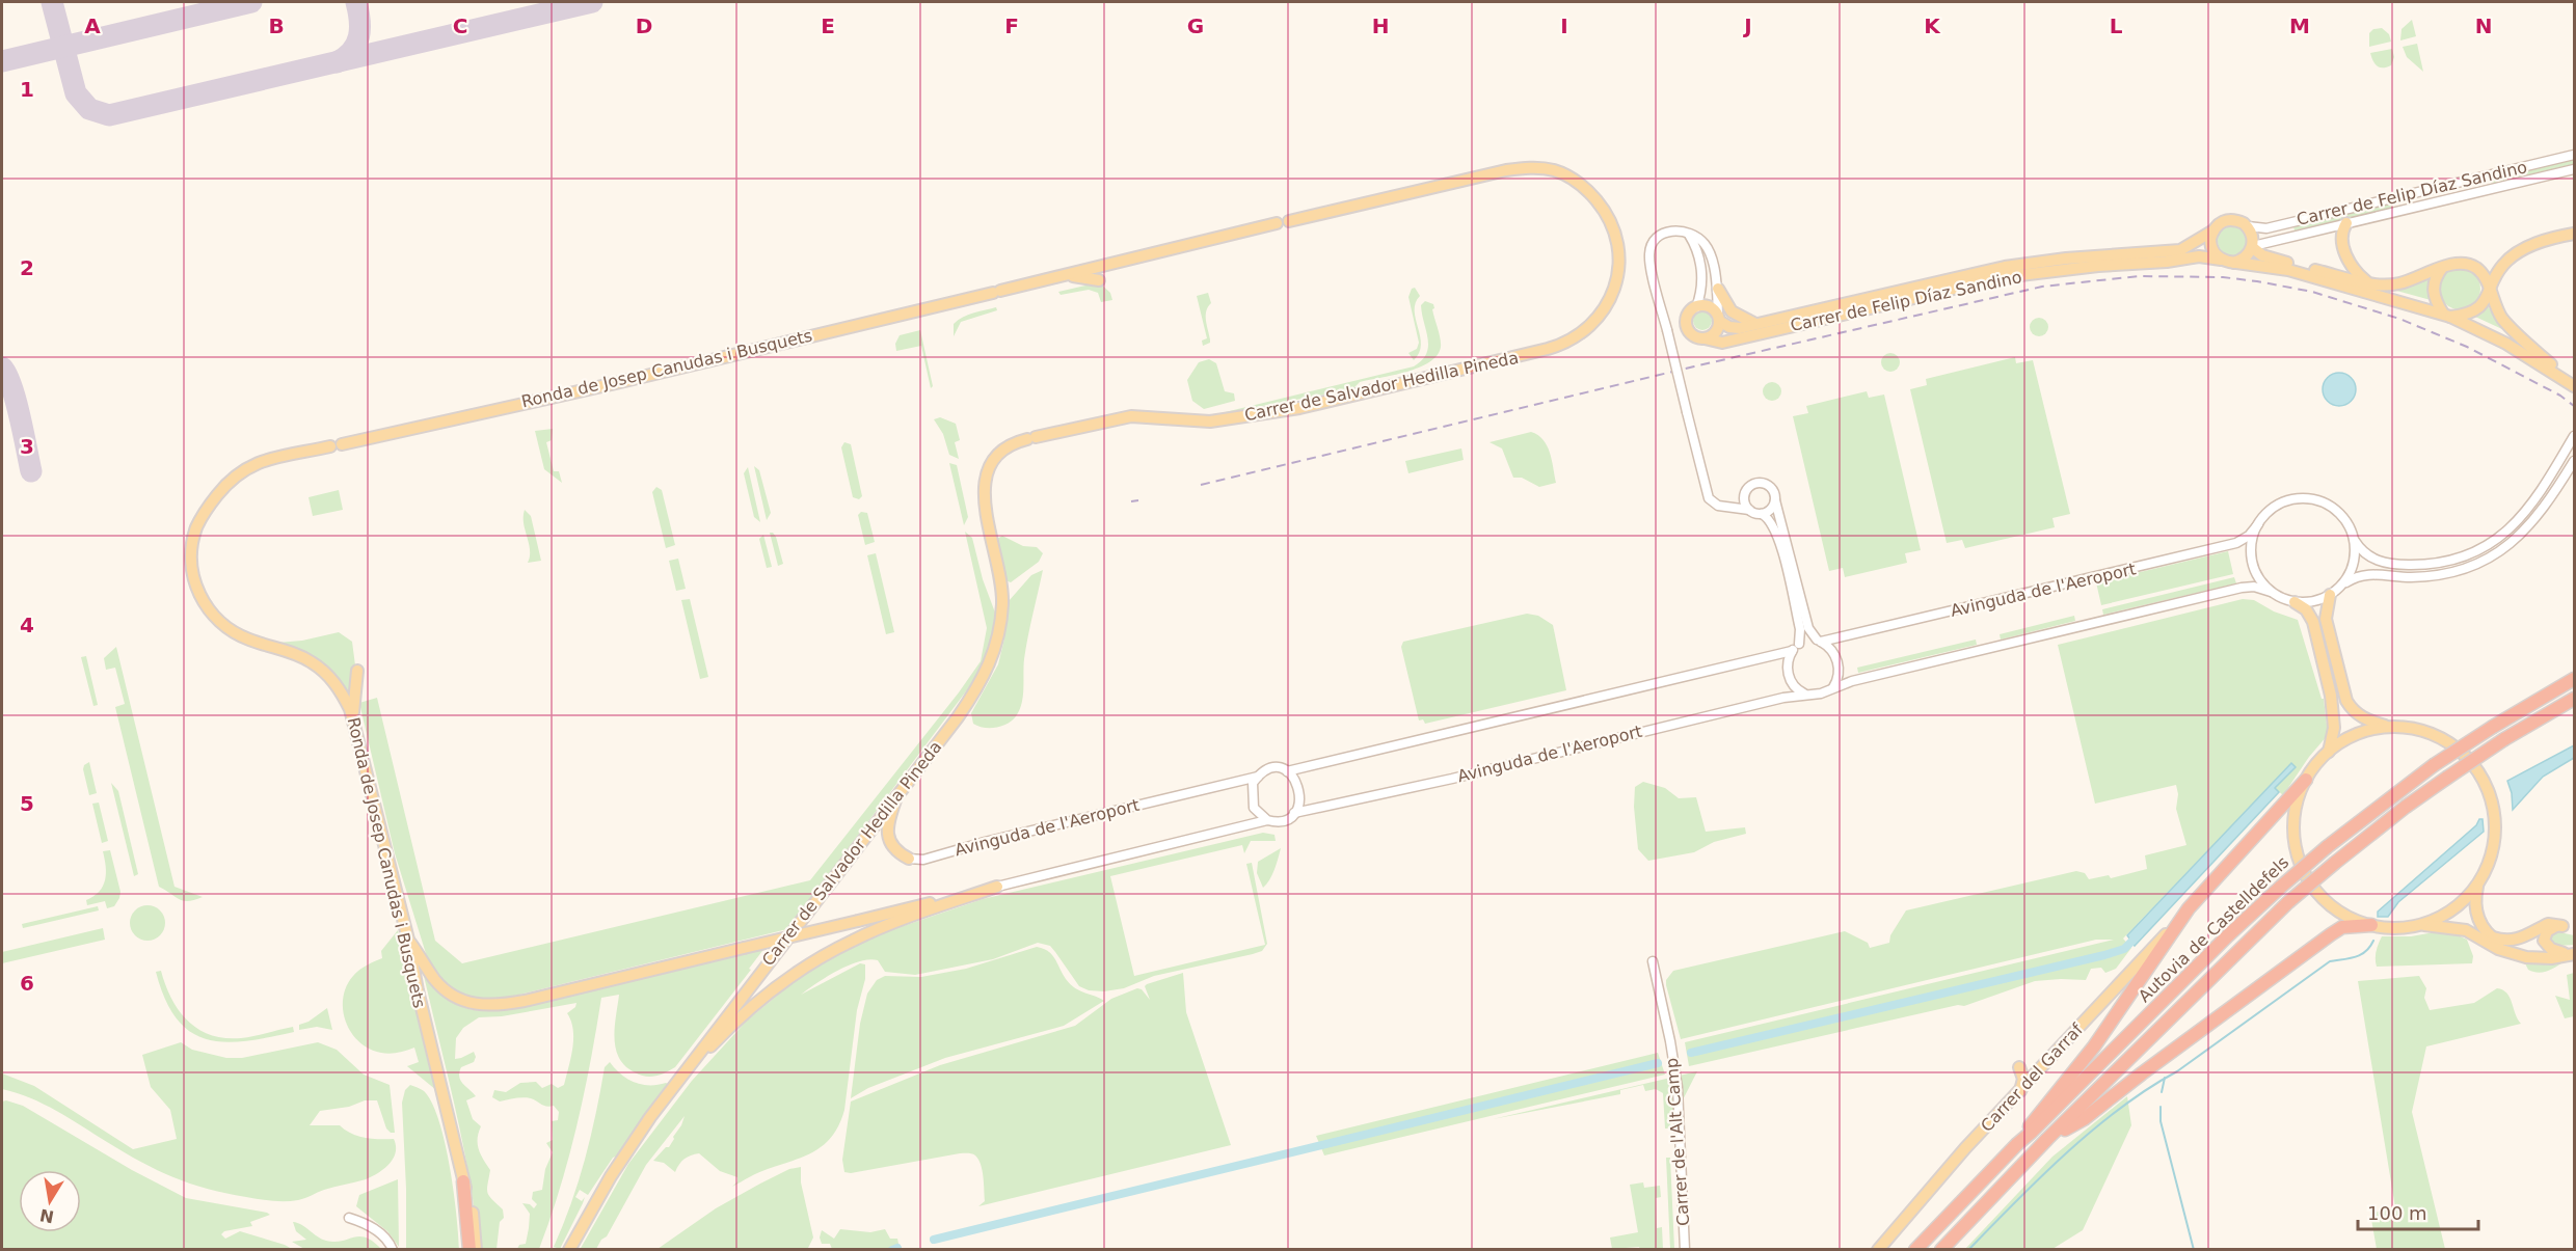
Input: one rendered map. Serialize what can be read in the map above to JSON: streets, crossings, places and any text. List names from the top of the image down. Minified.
{"streets":{"highway":["Autovia de Castelldefels"],"main road":["Carrer de Felip Díaz Sandino","Ronda de Josep Canudas i Busquets","Carrer de Salvador Hedilla Pineda","Carrer del Garraf"],"street":["Avinguda de l'Aeroport","Carrer de l'Alt Camp"]},"scale_bar":"100 m","north":"bottom","grid":{"columns":["A","B","C","D","E","F","G","H","I","J","K","L","M","N"],"rows":["1","2","3","4","5","6"]}}
